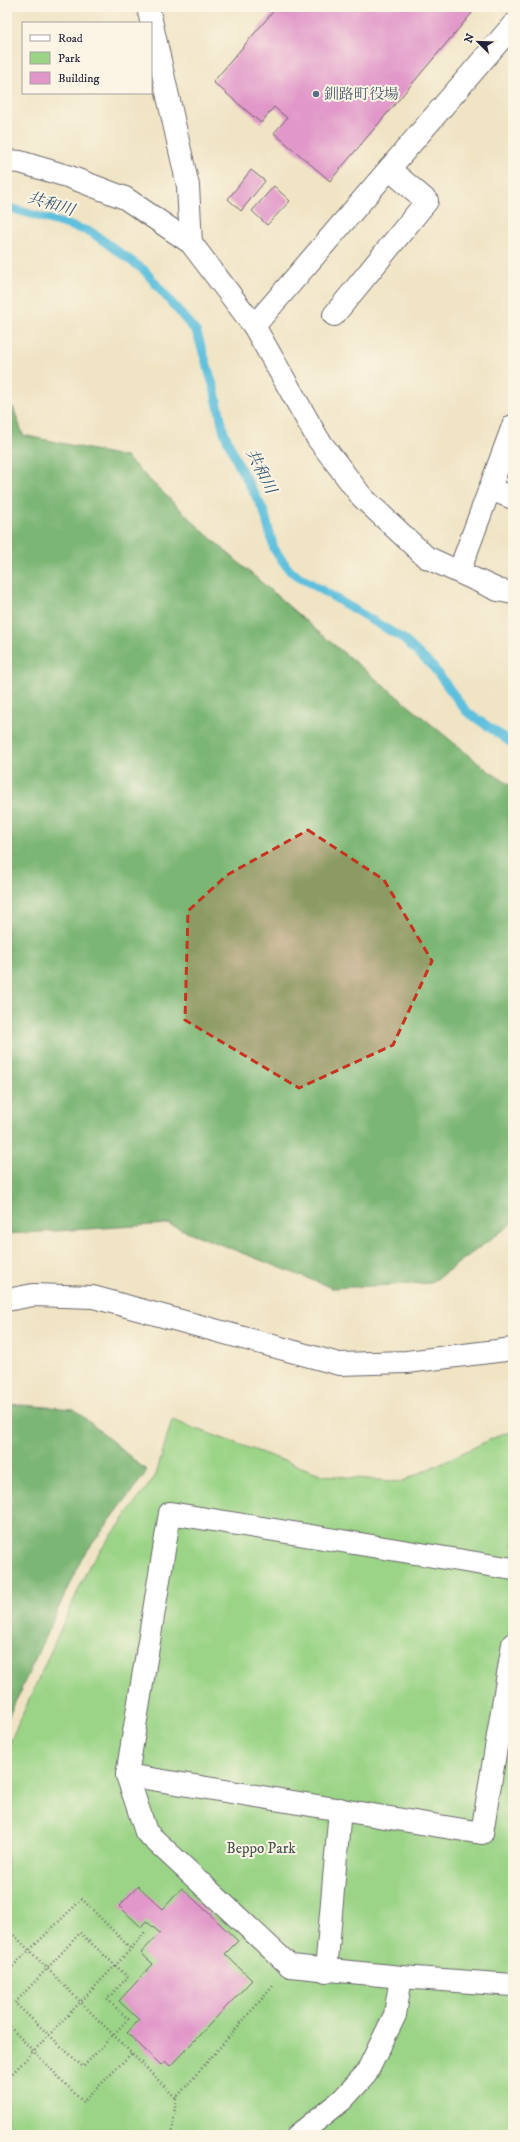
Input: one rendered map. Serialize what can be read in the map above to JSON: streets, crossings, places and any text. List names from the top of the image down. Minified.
{"water":["共和川"],"parks":["Beppo Park"],"places":["釧路町役場"],"legend":["Road","Park","Building"],"north":"top left"}
